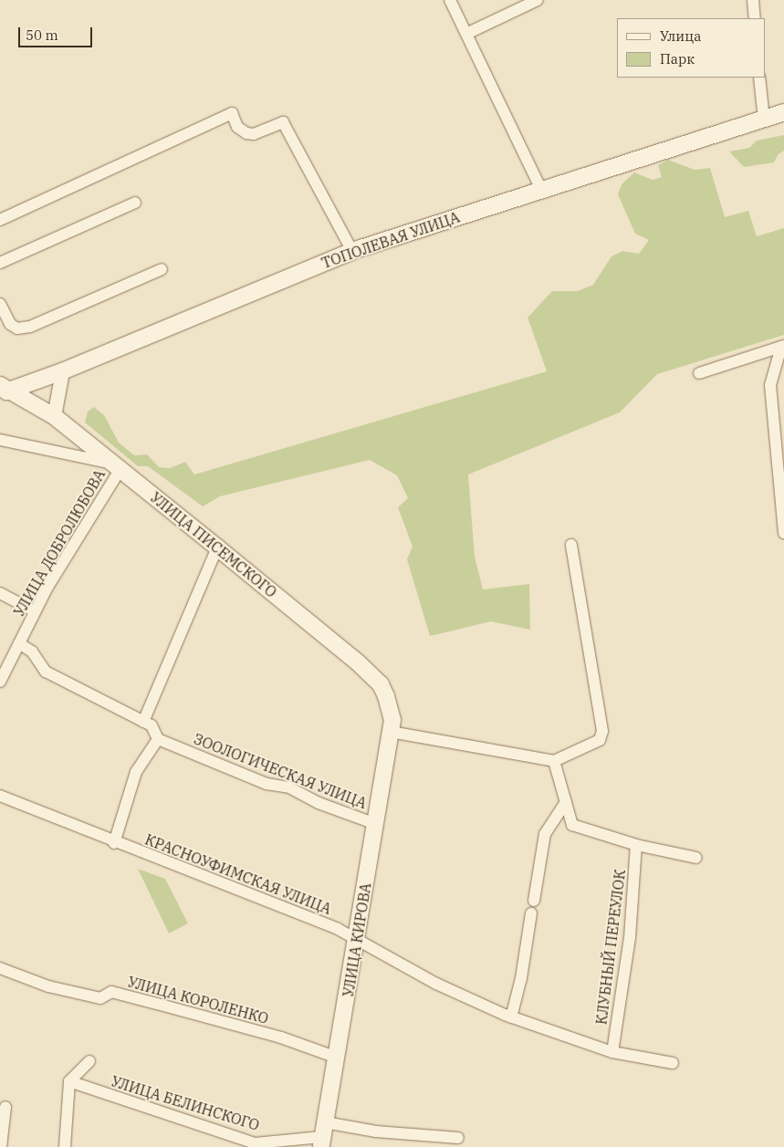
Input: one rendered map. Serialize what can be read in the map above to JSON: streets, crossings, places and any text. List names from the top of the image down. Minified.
{"streets":{"main road":["ТОПОЛЕВАЯ УЛИЦА","УЛИЦА ПИСЕМСКОГО","УЛИЦА КИРОВА"],"street":["УЛИЦА ДОБРОЛЮБОВА","ЗООЛОГИЧЕСКАЯ УЛИЦА","КРАСНОУФИМСКАЯ УЛИЦА","КЛУБНЫЙ ПЕРЕУЛОК","УЛИЦА КОРОЛЕНКО","УЛИЦА БЕЛИНСКОГО"]},"crossings":[["ТОПОЛЕВАЯ УЛИЦА","УЛИЦА ПИСЕМСКОГО"],["УЛИЦА ДОБРОЛЮБОВА","УЛИЦА ПИСЕМСКОГО"],["УЛИЦА ДОБРОЛЮБОВА","ЗООЛОГИЧЕСКАЯ УЛИЦА"],["УЛИЦА ПИСЕМСКОГО","УЛИЦА КИРОВА"],["ЗООЛОГИЧЕСКАЯ УЛИЦА","УЛИЦА КИРОВА"],["КРАСНОУФИМСКАЯ УЛИЦА","УЛИЦА КИРОВА"],["КРАСНОУФИМСКАЯ УЛИЦА","КЛУБНЫЙ ПЕРЕУЛОК"],["УЛИЦА КИРОВА","УЛИЦА КОРОЛЕНКО"],["УЛИЦА КИРОВА","УЛИЦА БЕЛИНСКОГО"]],"legend":["Улица","Парк"],"scale_bar":"50 m"}
